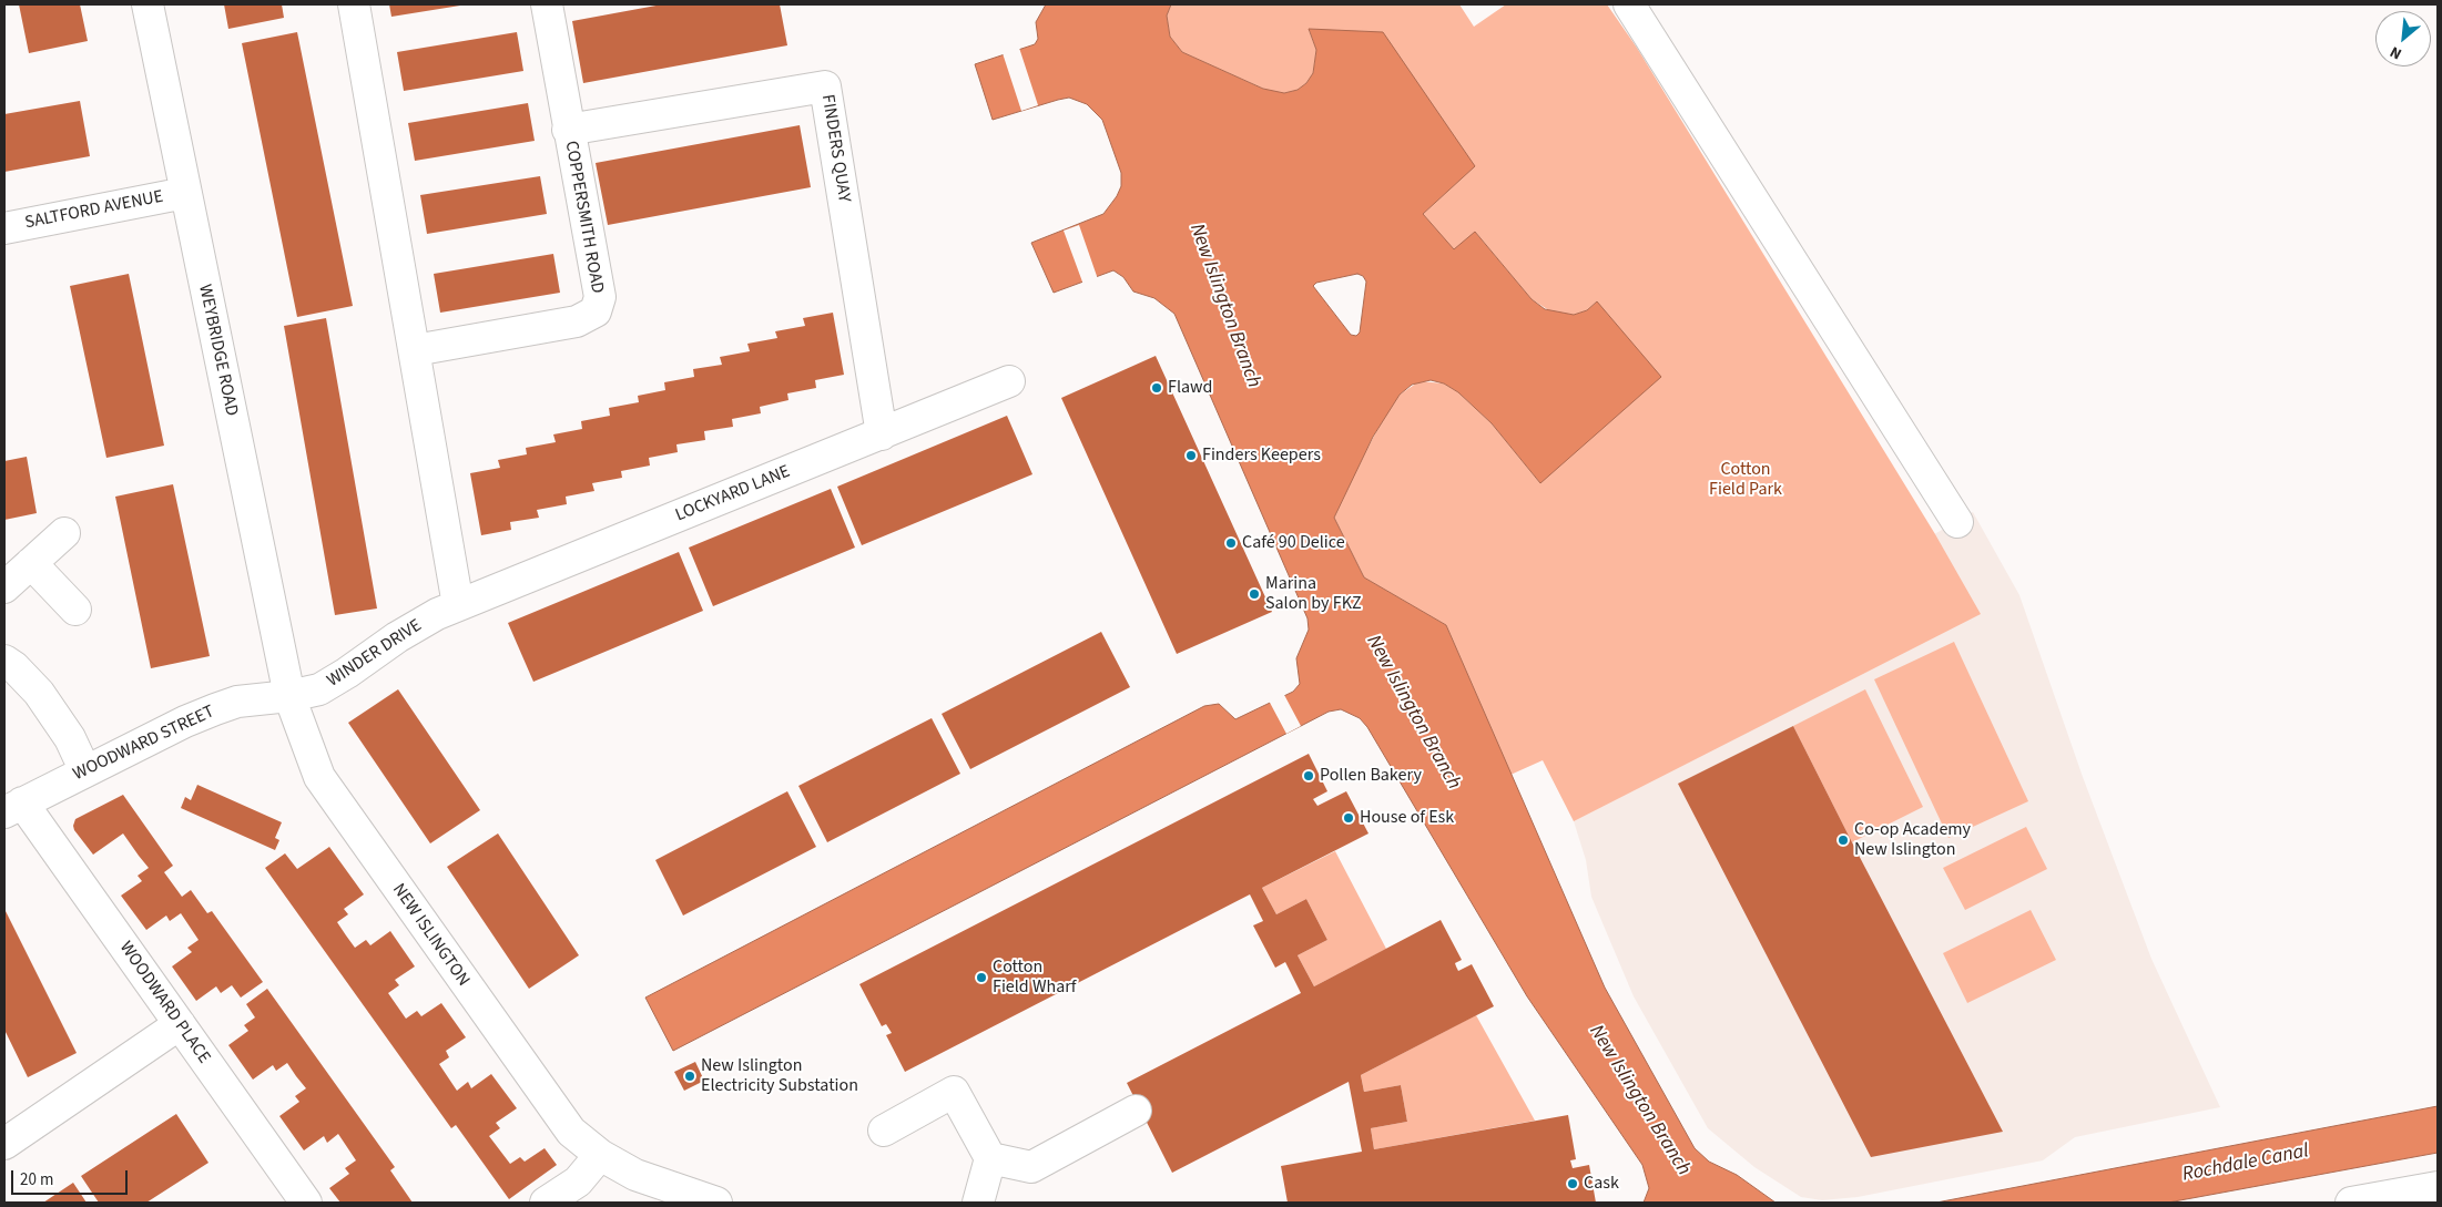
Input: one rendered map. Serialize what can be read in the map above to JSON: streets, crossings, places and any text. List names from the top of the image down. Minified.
{"streets":{"street":["FINDERS QUAY","SALTFORD AVENUE","COPPERSMITH ROAD","WEYBRIDGE ROAD","LOCKYARD LANE","WINDER DRIVE","WOODWARD STREET","NEW ISLINGTON","WOODWARD PLACE"]},"crossings":[["FINDERS QUAY","COPPERSMITH ROAD"],["FINDERS QUAY","LOCKYARD LANE"],["SALTFORD AVENUE","WEYBRIDGE ROAD"],["WEYBRIDGE ROAD","WINDER DRIVE"],["WEYBRIDGE ROAD","WOODWARD STREET"],["WEYBRIDGE ROAD","NEW ISLINGTON"],["LOCKYARD LANE","WINDER DRIVE"],["WINDER DRIVE","WOODWARD STREET"],["WINDER DRIVE","NEW ISLINGTON"],["WOODWARD STREET","NEW ISLINGTON"],["WOODWARD STREET","WOODWARD PLACE"]],"water":["New Islington Branch","Rochdale Canal"],"parks":["Cotton Field Park"],"places":["Flawd","Finders Keepers","Café 90 Delice","Marina Salon by FKZ","Pollen Bakery","House of Esk","Co-op Academy New Islington","Cotton Field Wharf","New Islington Electricity Substation","Cask"],"scale_bar":"20 m","north":"bottom left"}
